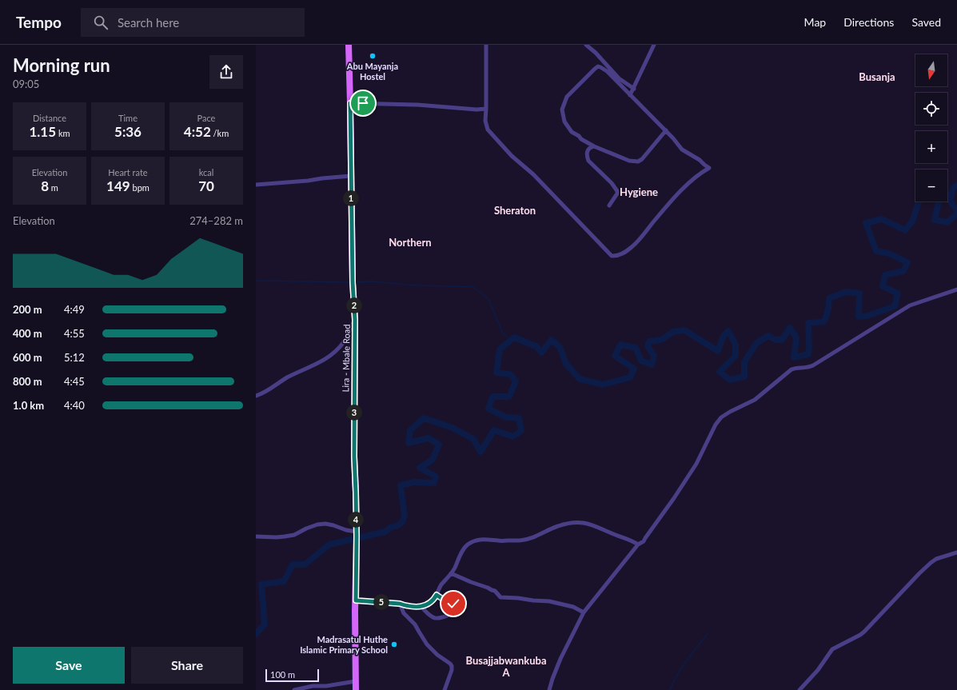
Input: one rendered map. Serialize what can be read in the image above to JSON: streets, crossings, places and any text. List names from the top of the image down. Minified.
{"streets":{"main road":["Lira - Mbale Road"]},"districts":["Busanja","Hygiene","Sheraton","Northern","Busajjabwankuba A"],"places":["Abu Mayanja Hostel","Madrasatul Huthe Islamic Primary School"],"scale_bar":"100 m","north":"bottom","page":{"header":"Tempo","search":"Search here","nav":["Map","Directions","Saved"],"heading":["Morning run","09:05"],"map_buttons":["+","−"],"stats":[["Distance","1.15 km"],["Time","5:36"],["Pace","4:52 /km"],["Elevation","8 m"],["Heart rate","149 bpm"],["kcal","70"]],"pins":["1","2","3","4","5"],"chart":["Elevation","274–282 m"],"list":[{"name":"200 m","note":"4:49"},{"name":"400 m","note":"4:55"},{"name":"600 m","note":"5:12"},{"name":"800 m","note":"4:45"},{"name":"1.0 km","note":"4:40"}],"buttons":["Save","Share"],"scale":"100 m"}}
